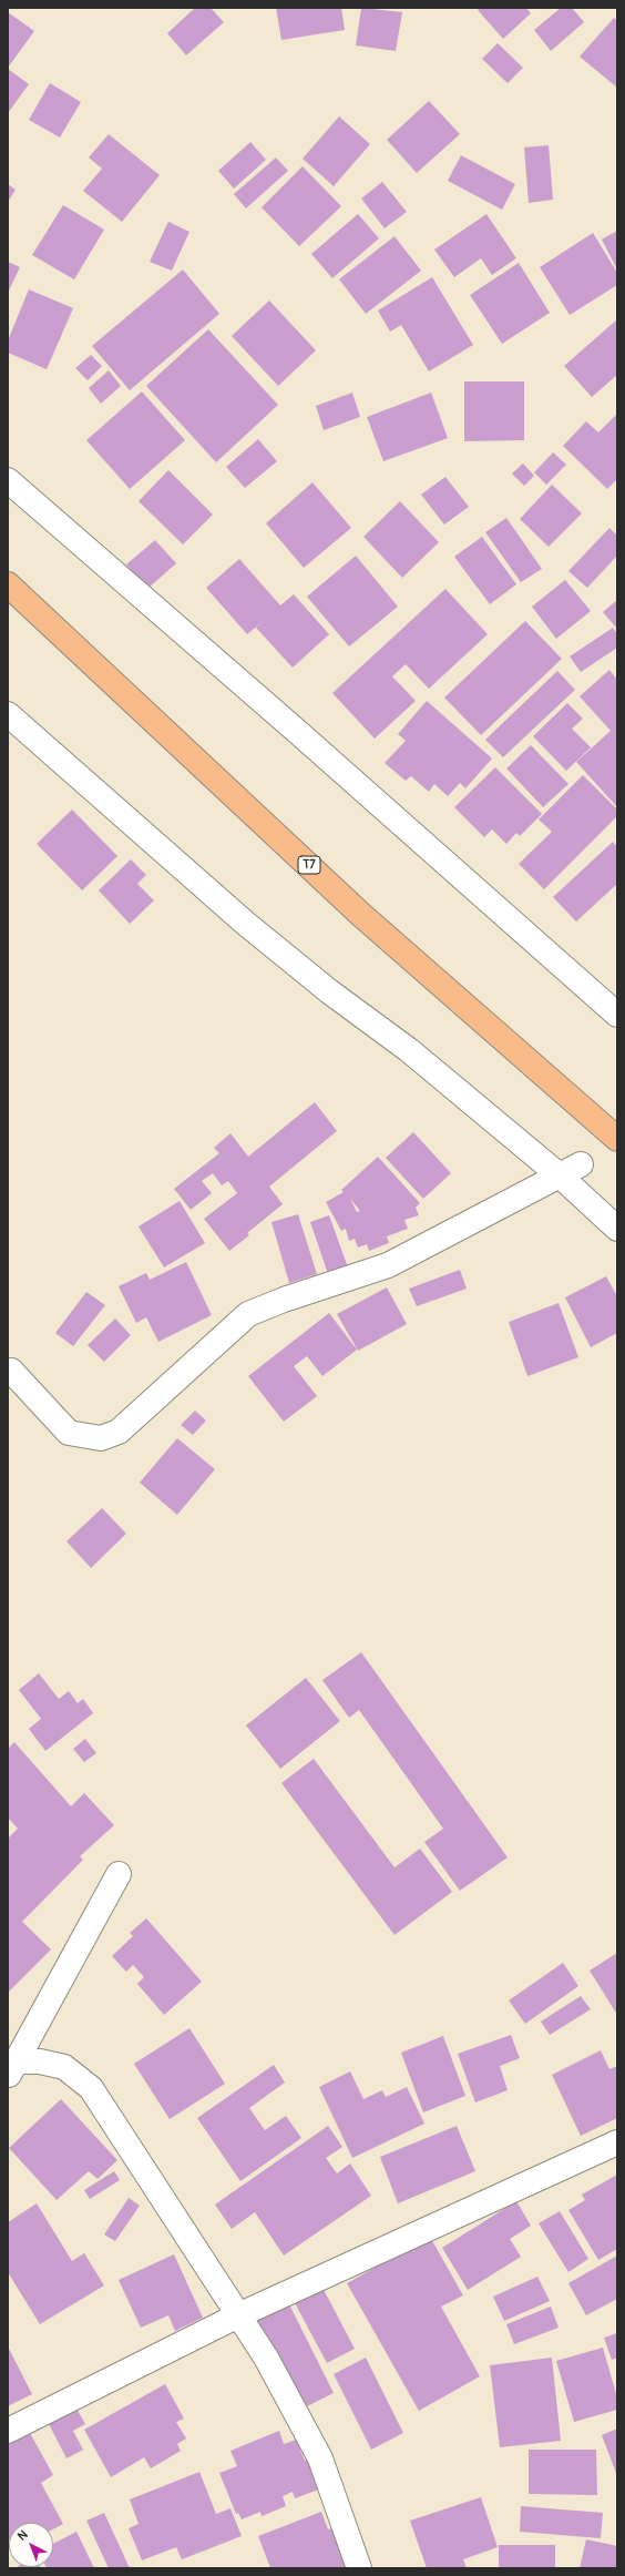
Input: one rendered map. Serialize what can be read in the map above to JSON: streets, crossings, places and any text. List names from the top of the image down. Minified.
{"streets":{"highway":["T7"]},"north":"top left"}
